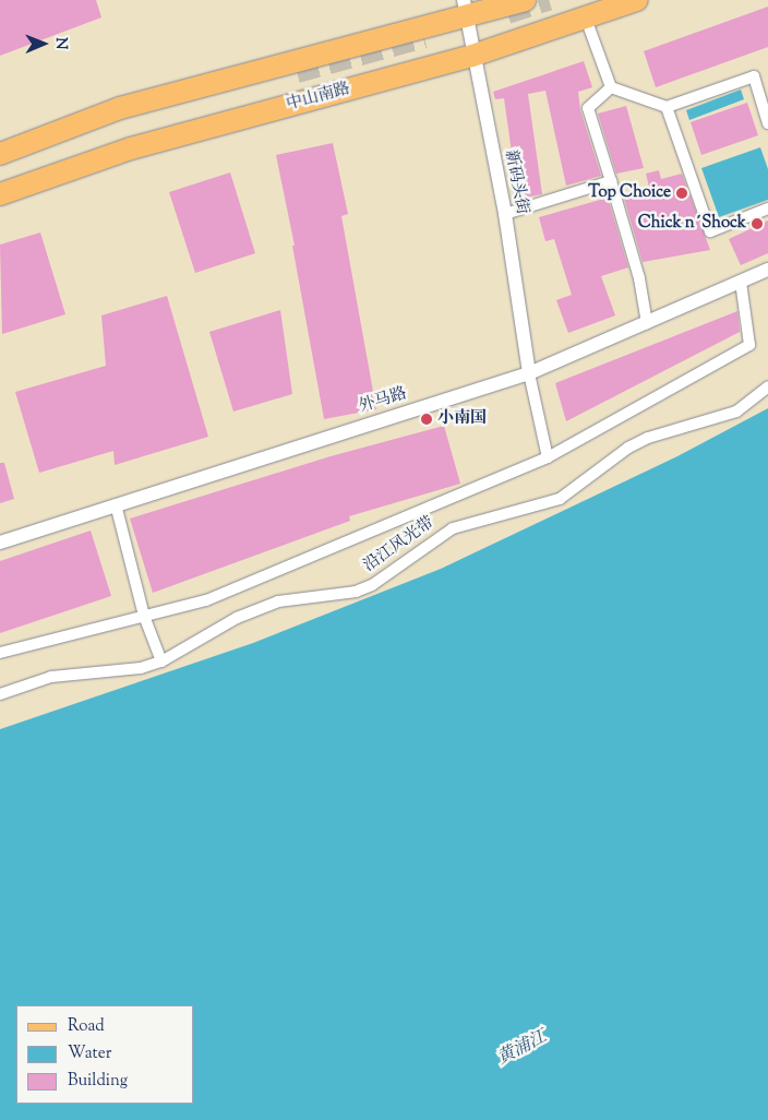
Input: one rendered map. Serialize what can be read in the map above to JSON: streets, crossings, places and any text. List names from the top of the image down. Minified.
{"streets":{"main road":["中山南路"],"street":["新码头街","外马路","沿江风光带"]},"crossings":[["中山南路","新码头街"],["新码头街","外马路"]],"water":["黄浦江"],"places":["Top Choice","Chick n´Shock","小南国"],"legend":["Road","Water","Building"],"north":"right"}
